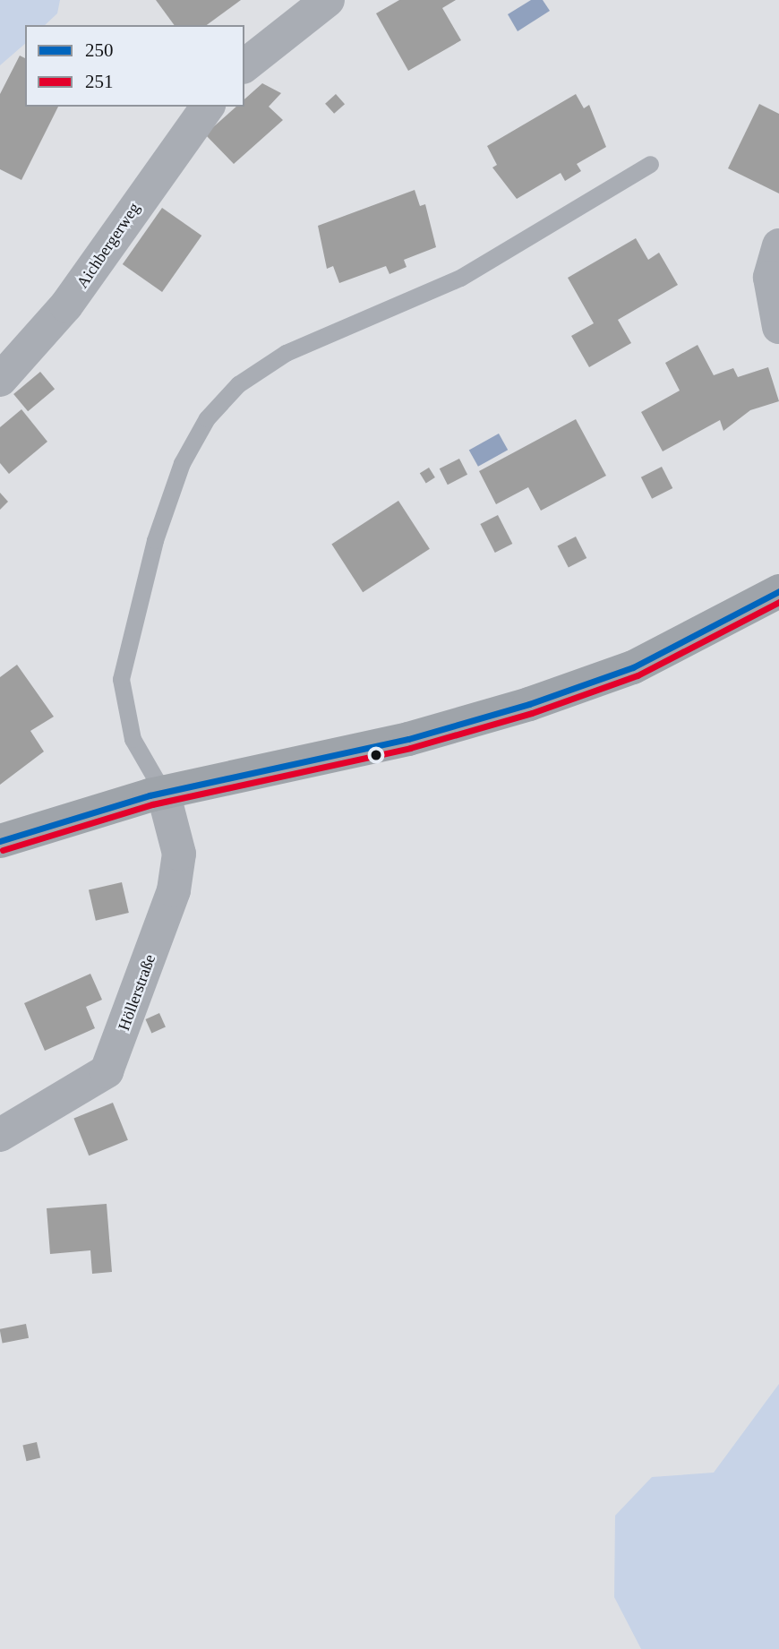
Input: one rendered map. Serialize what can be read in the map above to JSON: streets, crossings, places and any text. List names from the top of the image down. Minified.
{"streets":{"street":["Aichbergerweg","Höllerstraße"]},"lines":["transit line 250","transit line 251"],"legend":["250","251"]}
